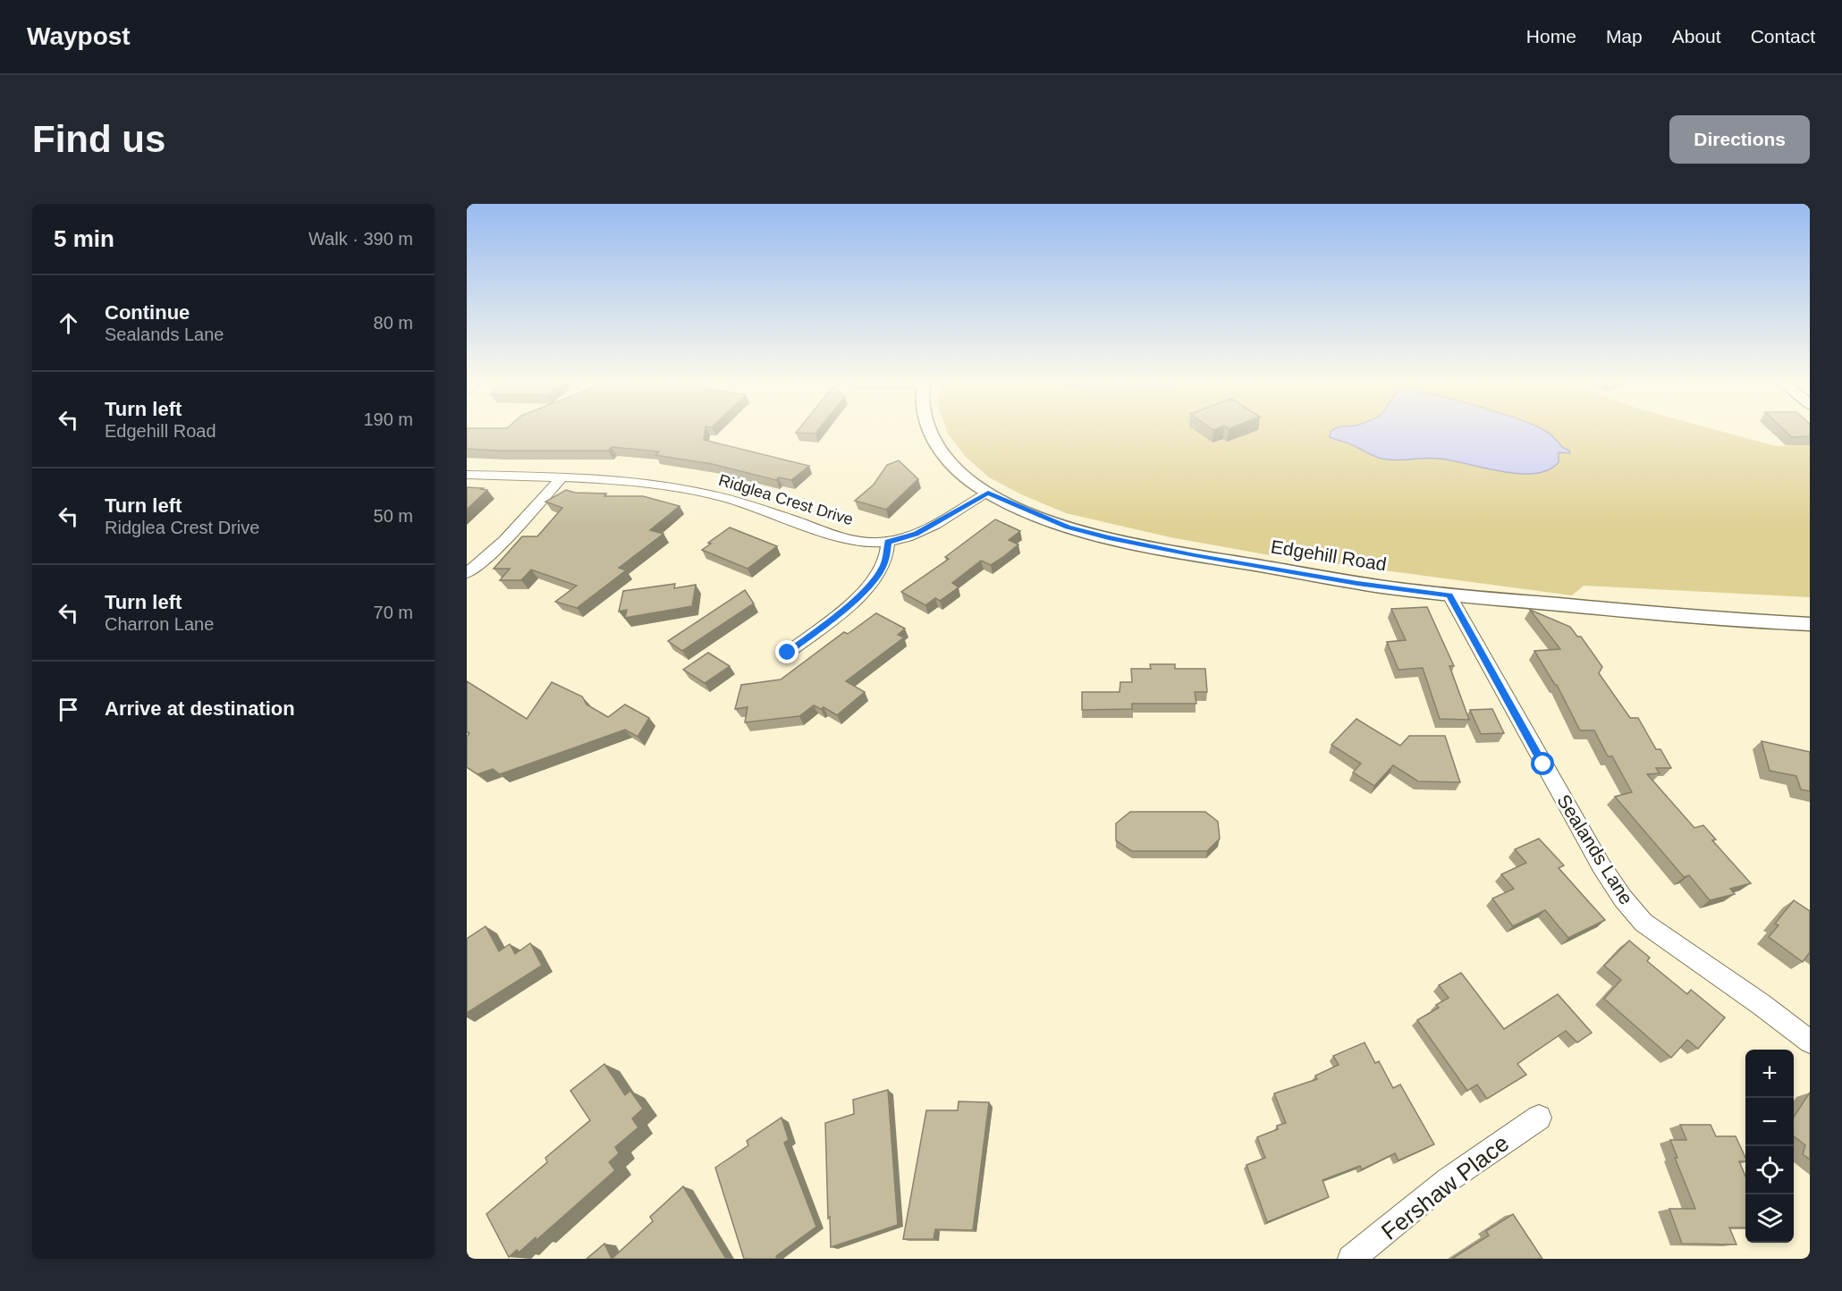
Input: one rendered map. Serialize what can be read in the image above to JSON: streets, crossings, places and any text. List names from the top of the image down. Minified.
{"streets":{"street":["Ridglea Crest Drive","Edgehill Road","Sealands Lane","Fershaw Place"]},"crossings":[["Ridglea Crest Drive","Edgehill Road"],["Edgehill Road","Sealands Lane"]],"page":{"header":"Waypost","nav":["Home","Map","About","Contact"],"buttons":"Directions","title":"Find us","heading":["5 min","Walk · 390 m"],"list":[["Continue","Sealands Lane","80 m"],["Turn left","Edgehill Road","190 m"],["Turn left","Ridglea Crest Drive","50 m"],["Turn left","Charron Lane","70 m"],"Arrive at destination"],"map_buttons":["+","−"]}}
